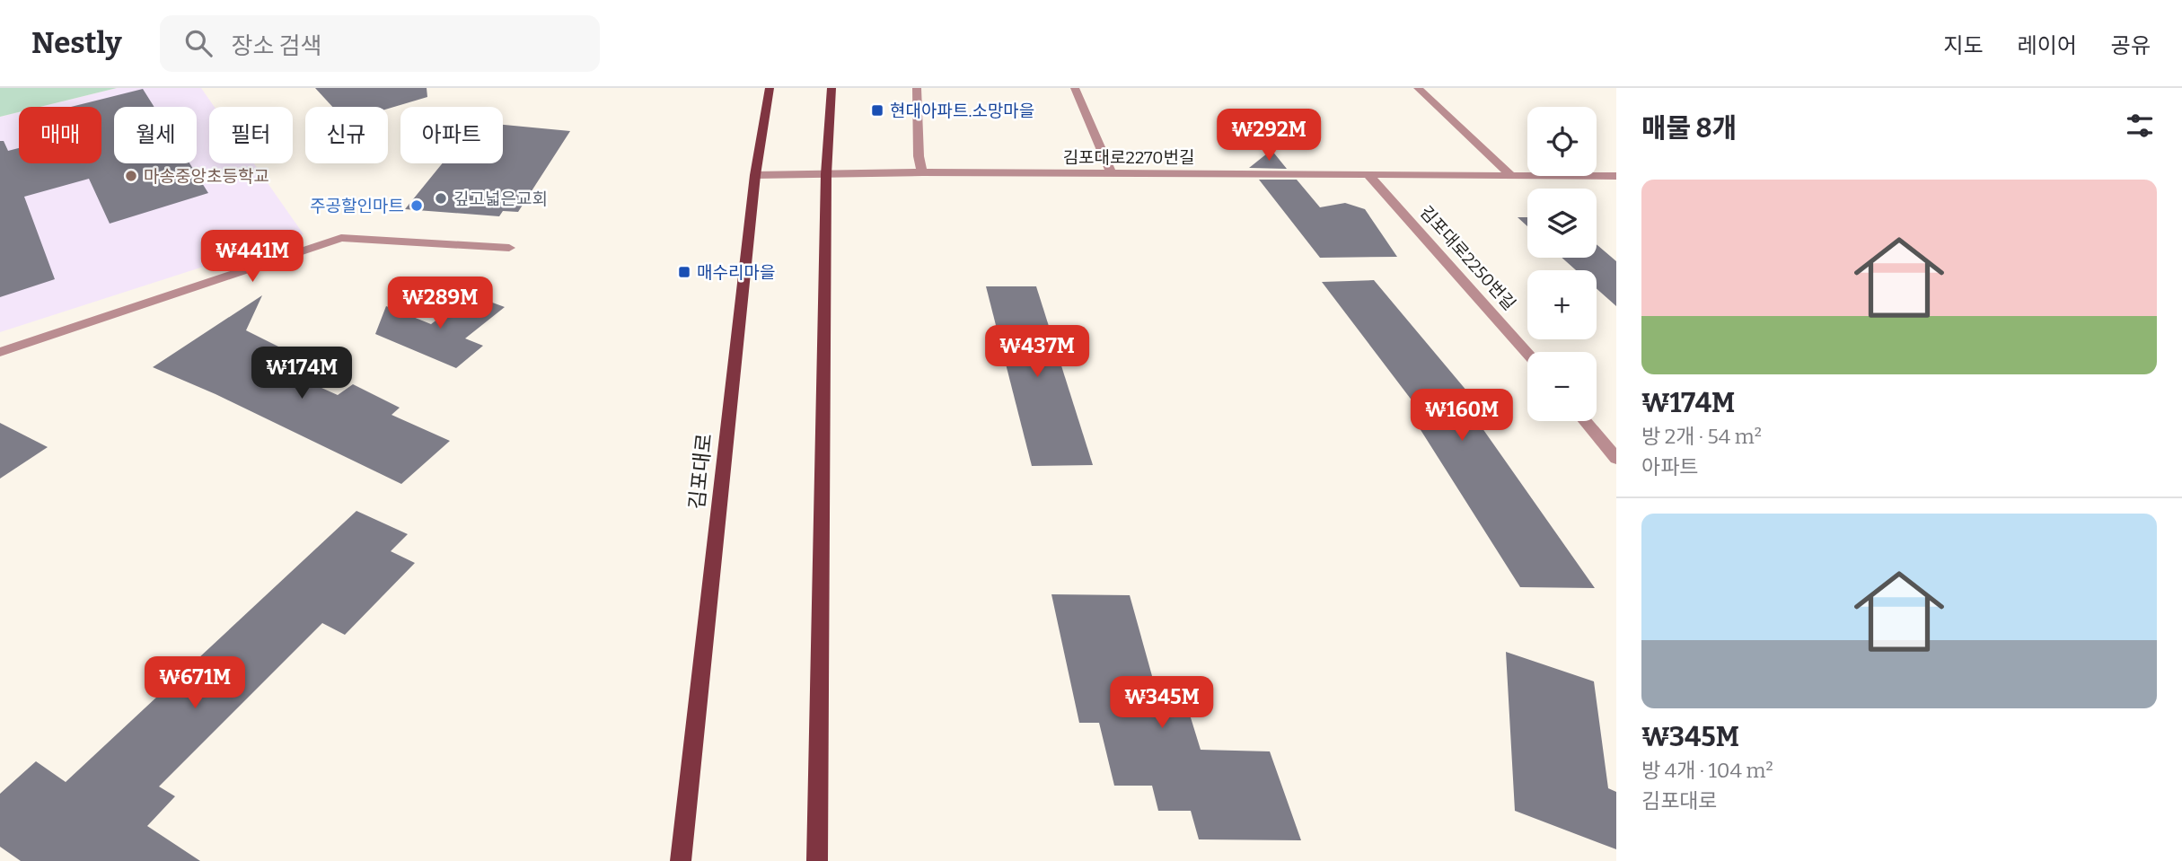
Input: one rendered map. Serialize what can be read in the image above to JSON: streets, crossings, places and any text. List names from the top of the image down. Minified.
{"streets":{"main road":["김포대로"],"street":["김포대로2270번길","김포대로2250번길"]},"crossings":[["김포대로2270번길","김포대로2250번길"],["김포대로2270번길","김포대로"]],"places":{"transit":["현대아파트.소망마을","매수리마을"],"other":["마송중앙초등학교","깊고넓은교회","주공할인마트"]},"page":{"header":"Nestly","search":"장소 검색","nav":["지도","레이어","공유"],"heading":"매물 8개","map_buttons":["+","−"],"chip":["매매","월세","필터","신규","아파트"],"price":["₩292M","₩441M","₩289M","₩437M","₩174M","₩160M","₩671M","₩345M"],"list":[{"name":"₩174M","note":"방 2개 · 54 m² · 아파트"},{"name":"₩345M","note":"방 4개 · 104 m² · 김포대로"}]}}
